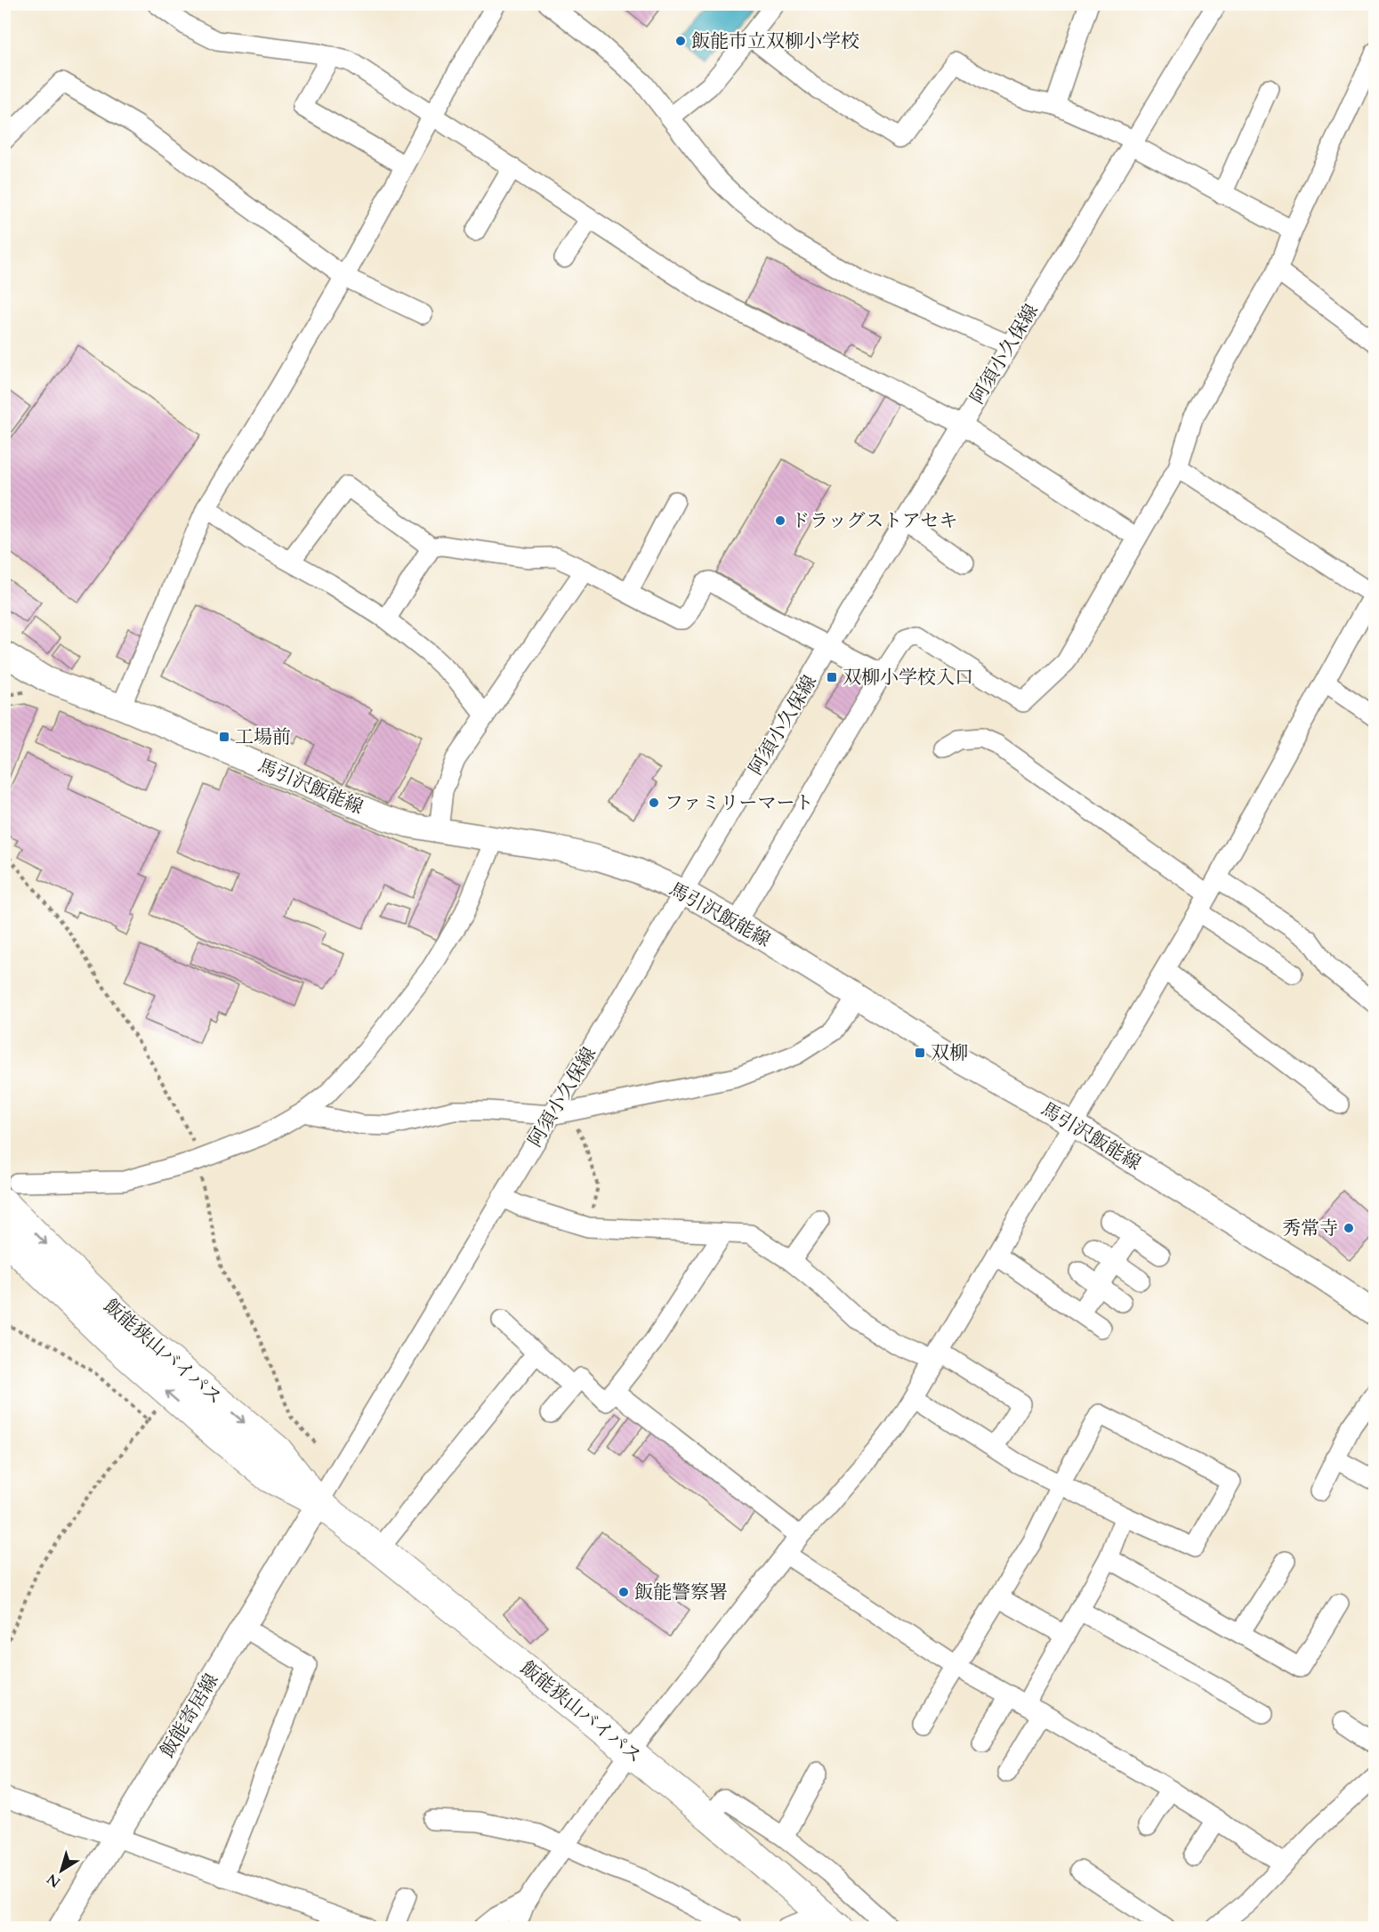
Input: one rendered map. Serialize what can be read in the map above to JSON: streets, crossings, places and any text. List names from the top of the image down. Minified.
{"streets":{"highway":["飯能狭山バイパス"],"main road":["馬引沢飯能線","飯能寄居線"],"street":["阿須小久保線"]},"crossings":[["阿須小久保線","馬引沢飯能線"],["阿須小久保線","飯能狭山バイパス"],["阿須小久保線","飯能寄居線"],["飯能狭山バイパス","飯能寄居線"]],"places":{"other":["飯能市立双柳小学校","ドラッグストアセキ","ファミリーマート","秀常寺","飯能警察署"],"transit":["双柳小学校入口","工場前","双柳"]},"north":"bottom left"}
